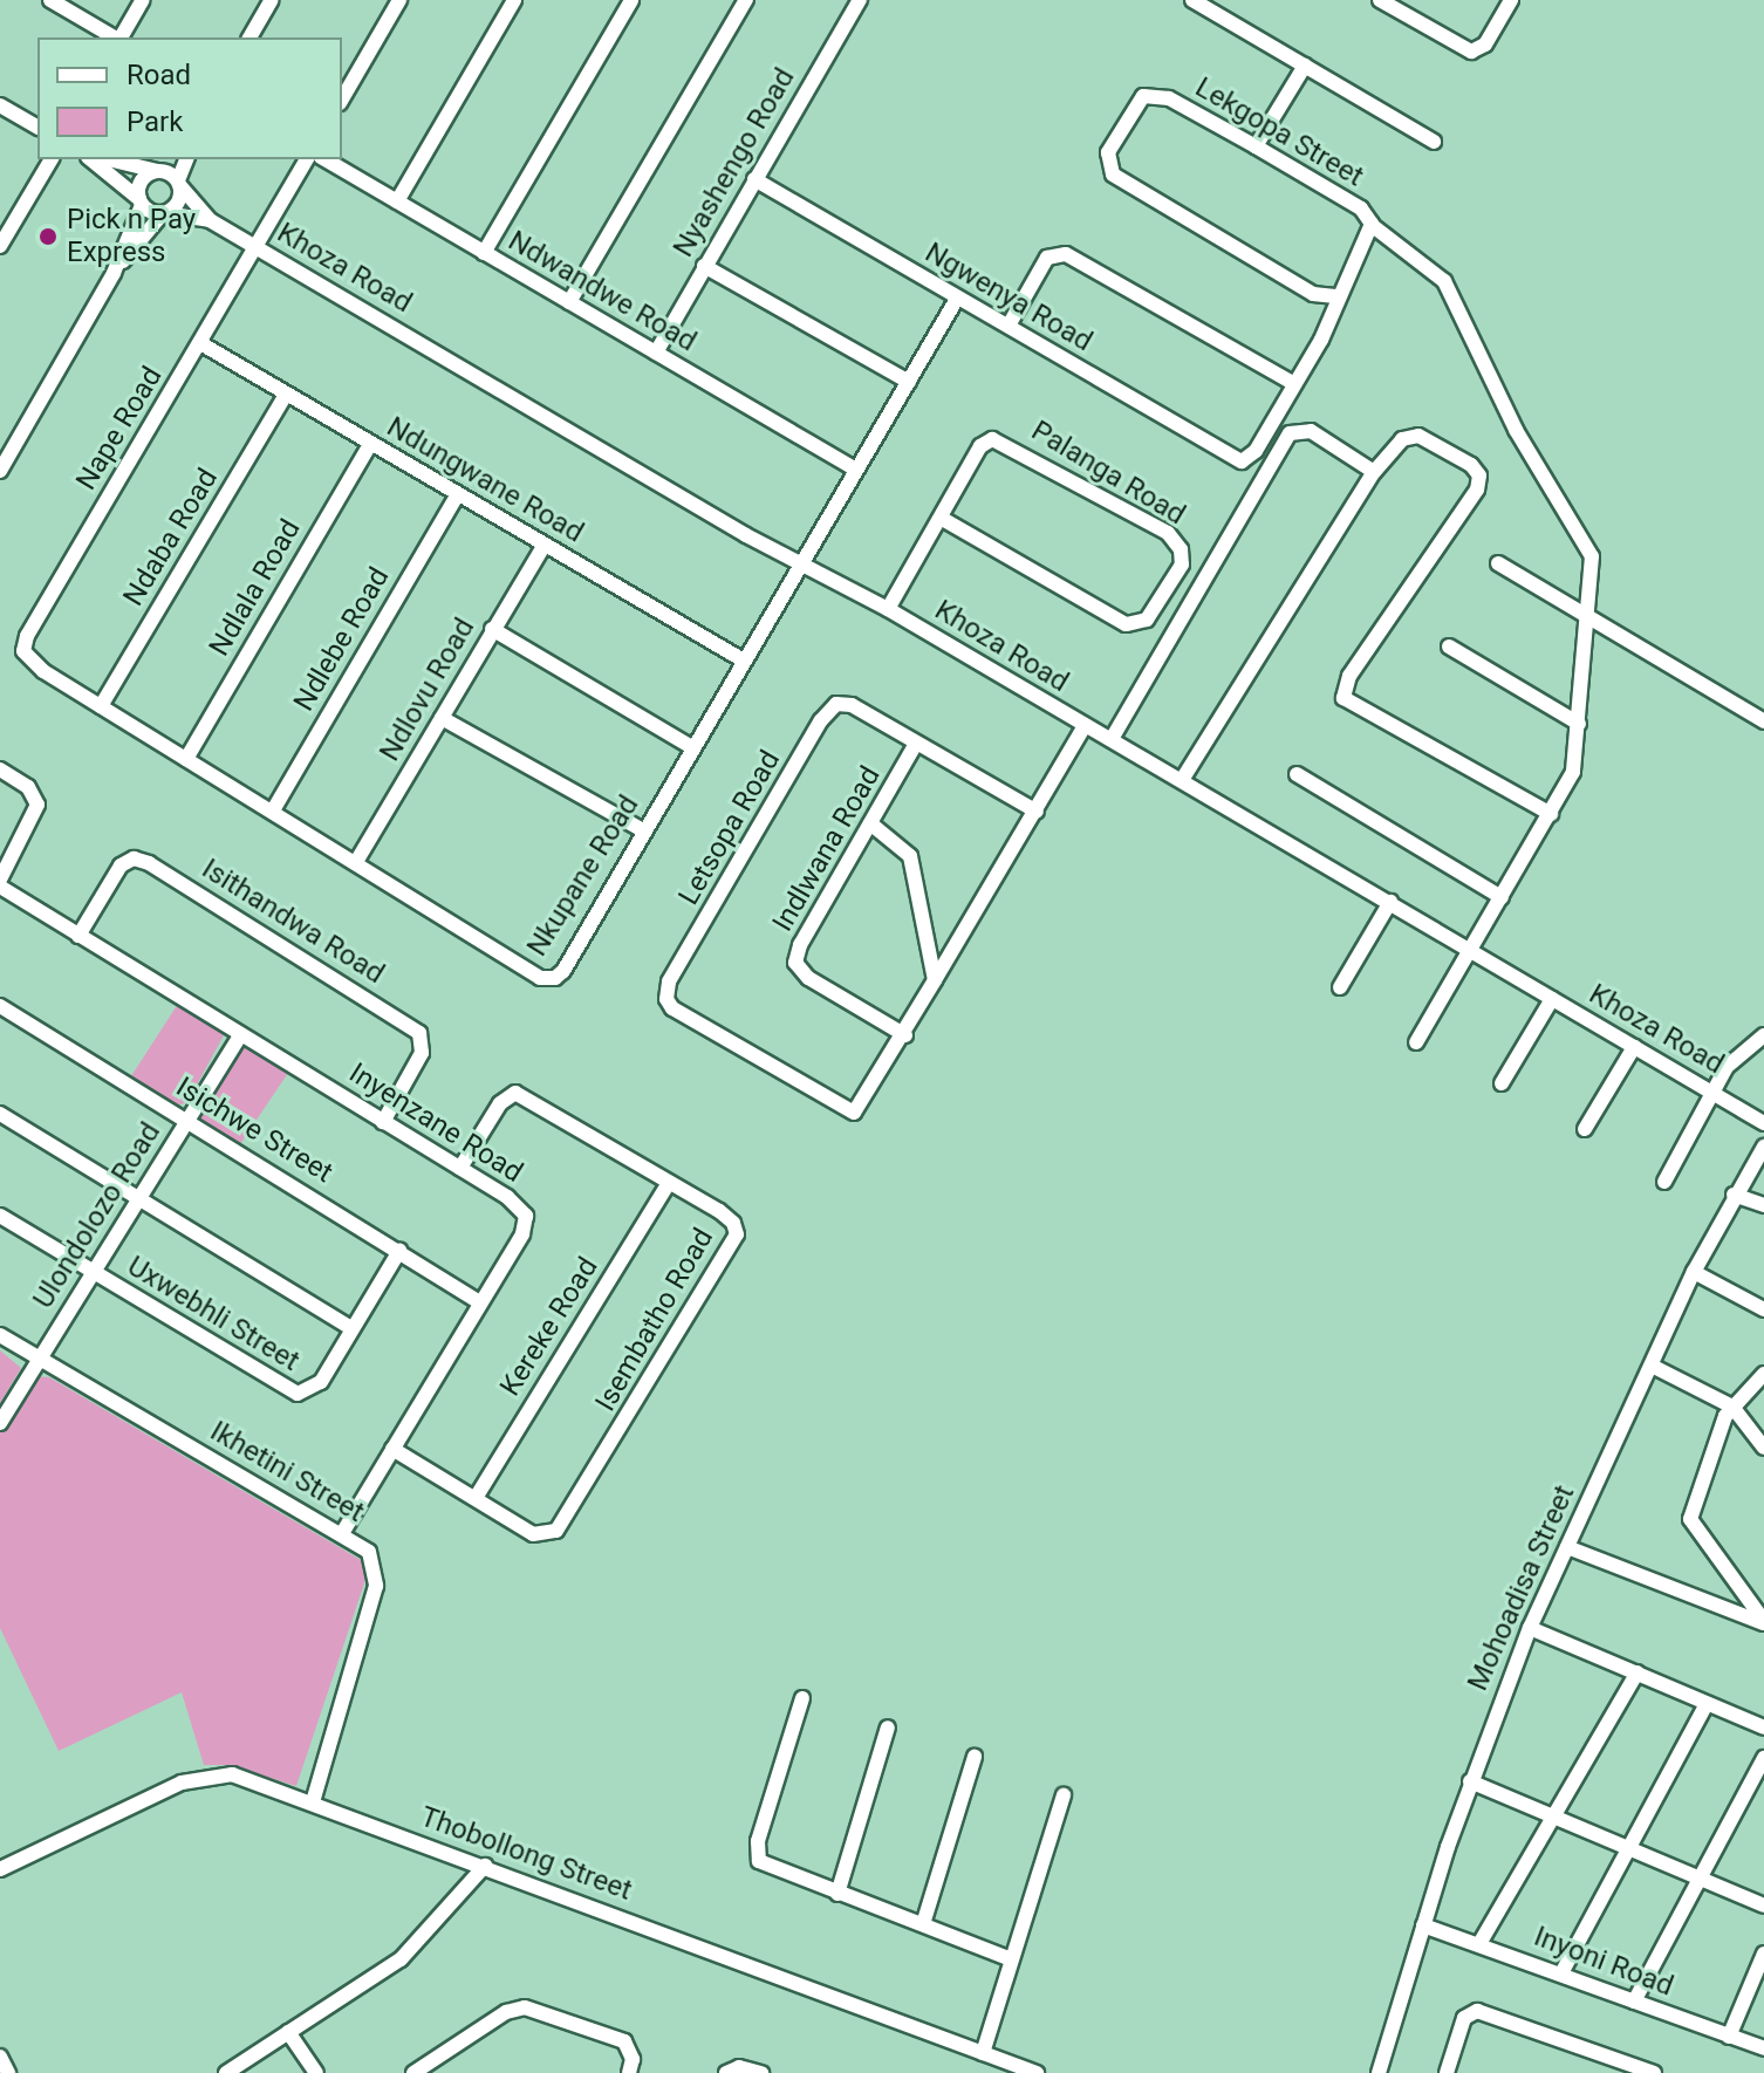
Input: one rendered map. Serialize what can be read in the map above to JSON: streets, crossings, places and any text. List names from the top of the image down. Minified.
{"streets":{"street":["Lekgopa Street","Nyashengo Road","Khoza Road","Ndwandwe Road","Ngwenya Road","Nape Road","Palanga Road","Ndungwane Road","Ndaba Road","Ndlala Road","Ndlebe Road","Ndlovu Road","Letsopa Road","Indlwana Road","Nkupane Road","Isithandwa Road","Inyenzane Road","Isichwe Street","Ulondolozo Road","Uxwebhli Street","Isembatho Road","Kereke Road","Ikhetini Street","Mohoadisa Street","Thobollong Street","Inyoni Road"]},"crossings":[["Lekgopa Street","Ngwenya Road"],["Nyashengo Road","Ndwandwe Road"],["Nyashengo Road","Ngwenya Road"],["Khoza Road","Nape Road"],["Khoza Road","Palanga Road"],["Khoza Road","Nkupane Road"],["Ndwandwe Road","Nkupane Road"],["Ngwenya Road","Nkupane Road"],["Nape Road","Ndungwane Road"],["Nape Road","Nkupane Road"],["Ndungwane Road","Ndaba Road"],["Ndungwane Road","Ndlala Road"],["Ndungwane Road","Ndlebe Road"],["Ndungwane Road","Ndlovu Road"],["Ndungwane Road","Nkupane Road"],["Ndaba Road","Nkupane Road"],["Ndlala Road","Nkupane Road"],["Ndlebe Road","Nkupane Road"],["Ndlovu Road","Nkupane Road"],["Letsopa Road","Indlwana Road"],["Isithandwa Road","Inyenzane Road"],["Inyenzane Road","Isichwe Street"],["Inyenzane Road","Ulondolozo Road"],["Inyenzane Road","Isembatho Road"],["Inyenzane Road","Ikhetini Street"],["Isichwe Street","Ulondolozo Road"],["Isichwe Street","Uxwebhli Street"],["Ulondolozo Road","Uxwebhli Street"],["Ulondolozo Road","Ikhetini Street"],["Isembatho Road","Kereke Road"],["Ikhetini Street","Thobollong Street"],["Mohoadisa Street","Inyoni Road"]],"places":["Pick n Pay Express"],"legend":["Road","Park"]}
